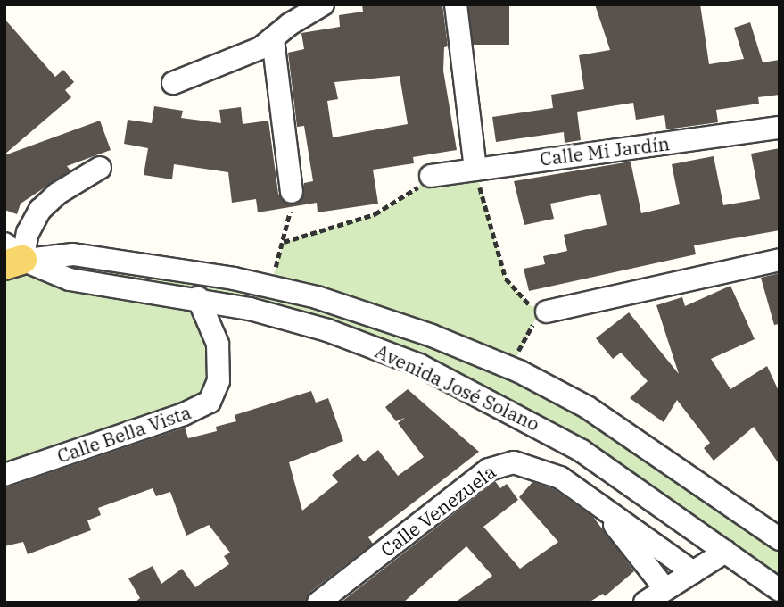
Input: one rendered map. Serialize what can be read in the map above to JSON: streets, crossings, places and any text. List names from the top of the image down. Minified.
{"streets":{"street":["Calle Mi Jardín","Avenida José Solano","Calle Bella Vista","Calle Venezuela"]},"crossings":[["Avenida José Solano","Calle Bella Vista"]]}
